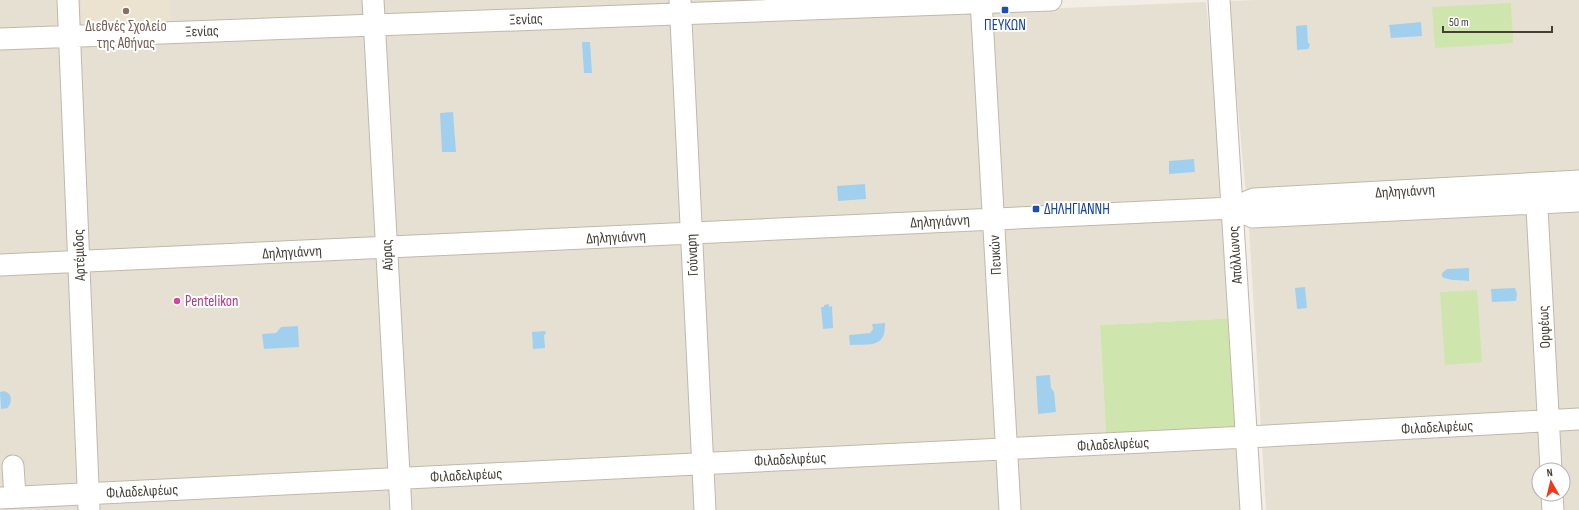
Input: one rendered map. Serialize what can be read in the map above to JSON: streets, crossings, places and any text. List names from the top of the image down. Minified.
{"streets":{"street":["Ξενίας","Δηληγιάννη","Αρτέμιδος","Αύρας","Γούναρη","Πευκών","Απόλλωνος","Ορφέως","Φιλαδελφέως"]},"crossings":[["Ξενίας","Αρτέμιδος"],["Ξενίας","Αύρας"],["Ξενίας","Γούναρη"],["Ξενίας","Πευκών"],["Δηληγιάννη","Αρτέμιδος"],["Δηληγιάννη","Αύρας"],["Δηληγιάννη","Γούναρη"],["Δηληγιάννη","Πευκών"],["Δηληγιάννη","Απόλλωνος"],["Δηληγιάννη","Ορφέως"],["Αρτέμιδος","Φιλαδελφέως"],["Αύρας","Φιλαδελφέως"],["Γούναρη","Φιλαδελφέως"],["Πευκών","Φιλαδελφέως"],["Απόλλωνος","Φιλαδελφέως"],["Ορφέως","Φιλαδελφέως"]],"places":{"transit":["ΠΕΥΚΩΝ","ΔΗΛΗΓΙΑΝΝΗ"],"other":["Διεθνές Σχολείο της Αθήνας","Pentelikon"]},"scale_bar":"50 m","north":"top"}
